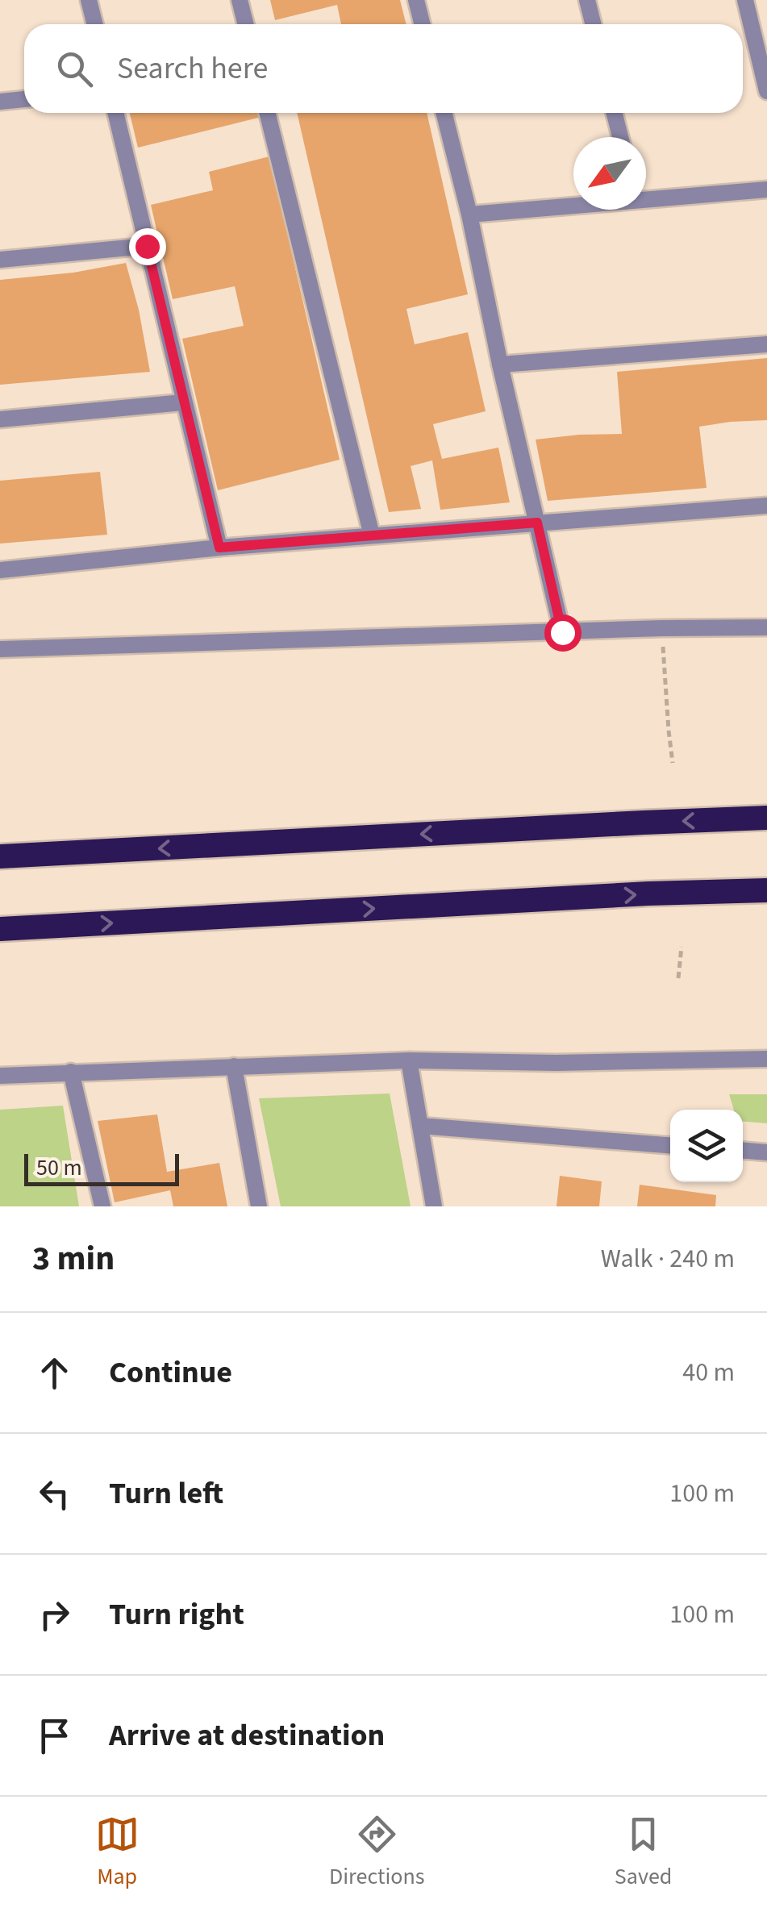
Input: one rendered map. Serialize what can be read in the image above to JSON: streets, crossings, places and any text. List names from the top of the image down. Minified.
{"scale_bar":"50 m","north":"bottom left","page":{"search":"Search here","scale":"50 m","heading":["3 min","Walk · 240 m"],"list":[["Continue","40 m"],["Turn left","100 m"],["Turn right","100 m"],"Arrive at destination"],"nav":["Map","Directions","Saved"]}}
